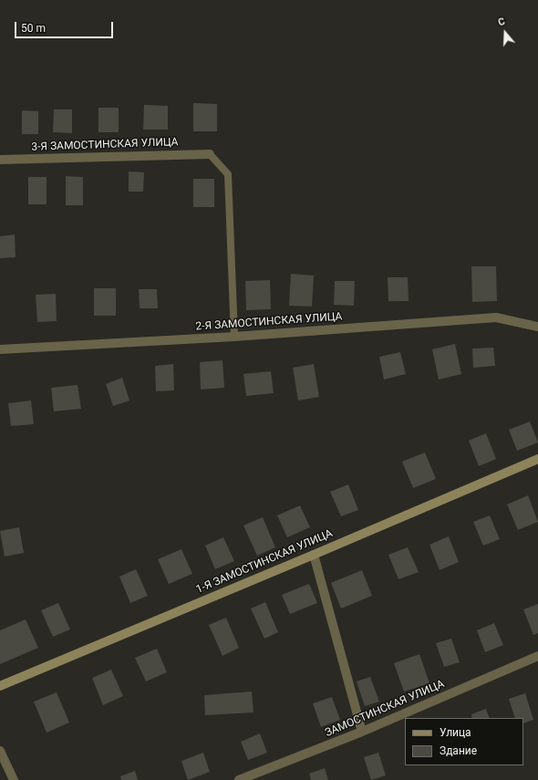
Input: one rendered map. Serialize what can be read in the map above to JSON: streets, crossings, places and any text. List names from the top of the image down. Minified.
{"streets":{"street":["3-Я ЗАМОСТИНСКАЯ УЛИЦА","2-Я ЗАМОСТИНСКАЯ УЛИЦА","1-Я ЗАМОСТИНСКАЯ УЛИЦА","ЗАМОСТИНСКАЯ УЛИЦА"]},"legend":["Улица","Здание"],"scale_bar":"50 m","north":"top"}
